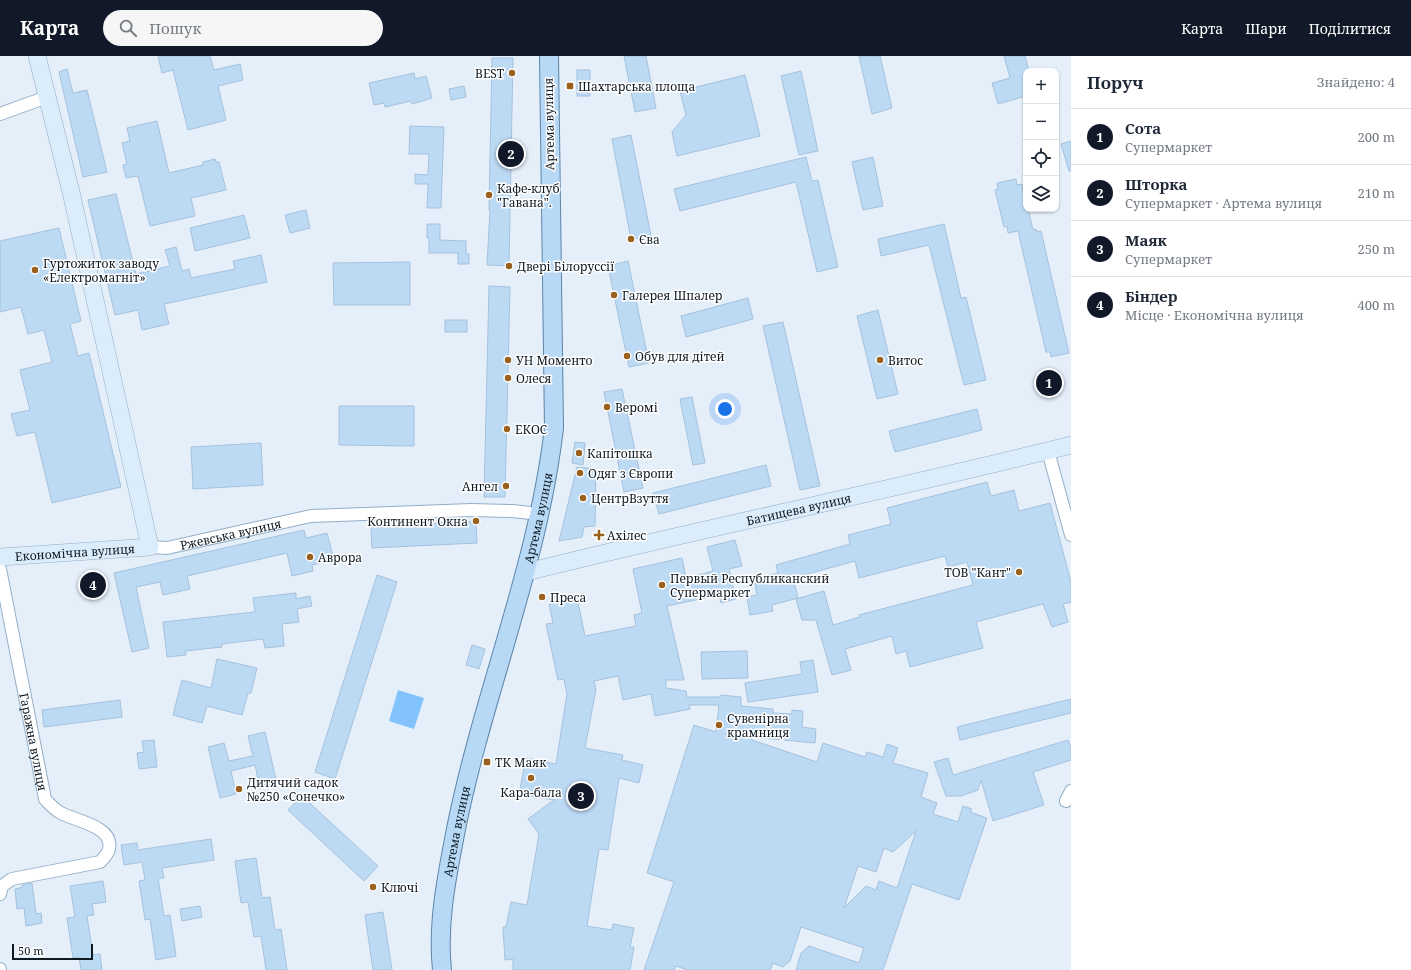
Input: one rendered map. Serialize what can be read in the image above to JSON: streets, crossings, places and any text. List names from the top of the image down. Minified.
{"streets":{"main road":["Артема вулиця"],"street":["Батищева вулиця","Ржевська вулиця","Економічна вулиця","Гаражна вулиця"]},"crossings":[["Артема вулиця","Батищева вулиця"],["Артема вулиця","Ржевська вулиця"],["Ржевська вулиця","Економічна вулиця"]],"places":{"other":["BEST","Кафе-клуб \"Гавана\".","Єва","Двері Білоруссії","Гуртожиток заводу «Електромагніт»","Галерея Шпалер","Обув для дітей","УН Моменто","Витос","Олеся","Веромі","ЕКОС","Капітошка","Одяг з Європи","Ангел","ЦентрВзуття","Континент Окна","Аврора","ТОВ \"Кант\"","Первый Республиканский Супермаркет","Преса","Сувенірна крамниця","Кара-бала","Дитячий садок №250 «Сонечко»","Ключі"],"transit":["Шахтарська площа","ТК Маяк"],"health":["Ахілес"]},"scale_bar":"50 m","page":{"header":"Карта","search":"Пошук","nav":["Карта","Шари","Поділитися"],"heading":["Поруч","Знайдено: 4"],"map_buttons":["+","−"],"list":[{"mark":"1","name":"Сота","note":"Супермаркет","value":"200 m"},{"mark":"2","name":"Шторка","note":"Супермаркет · Артема вулиця","value":"210 m"},{"mark":"3","name":"Маяк","note":"Супермаркет","value":"250 m"},{"mark":"4","name":"Біндер","note":"Місце · Економічна вулиця","value":"400 m"}],"pins":["2","1","4","3"],"scale":"50 m"}}
